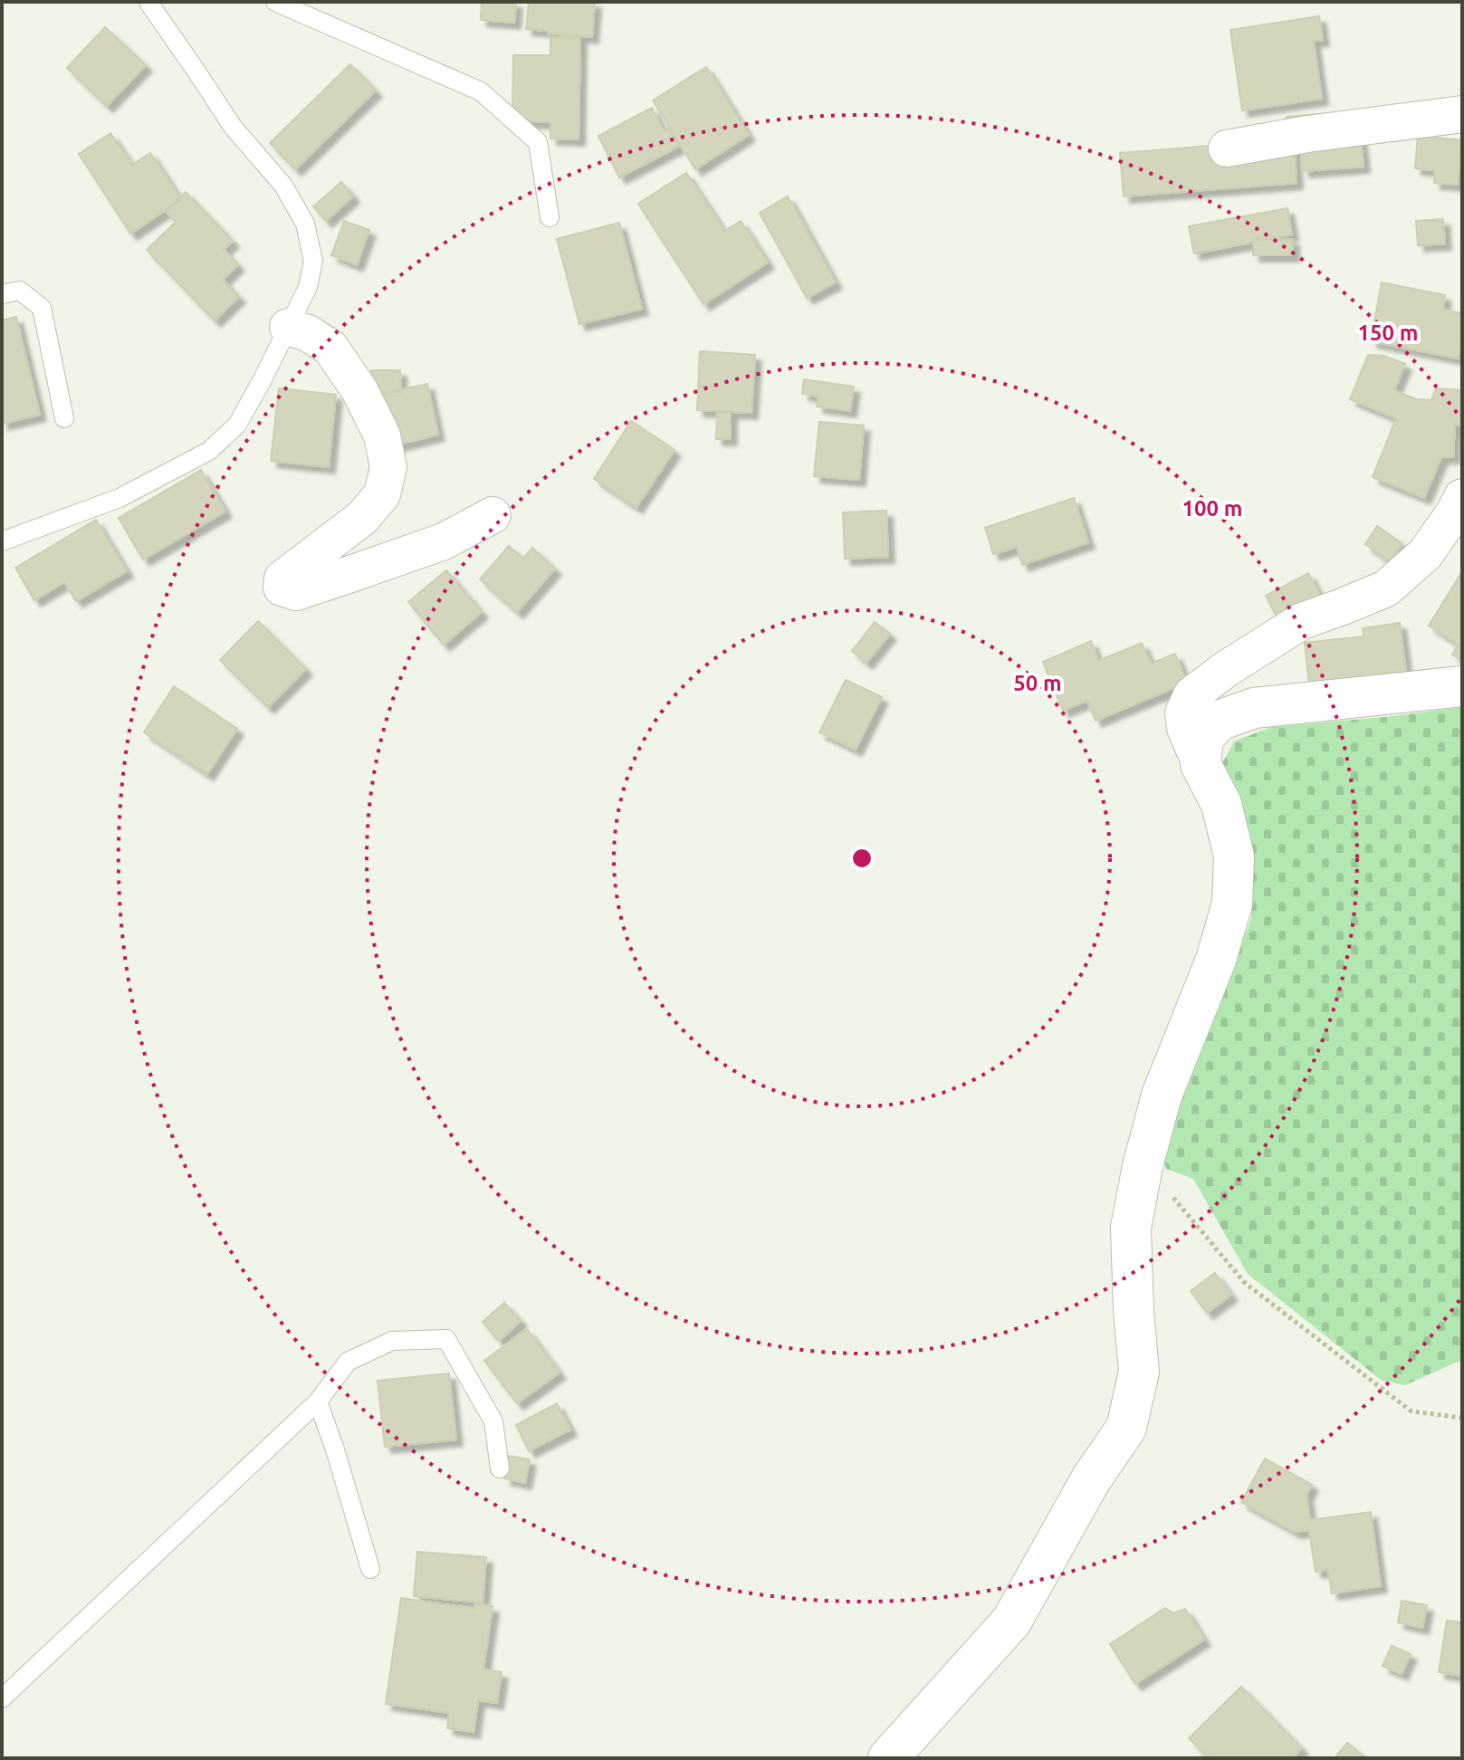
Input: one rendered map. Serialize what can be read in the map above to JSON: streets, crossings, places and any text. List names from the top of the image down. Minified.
{"rings":["150 m","100 m","50 m"]}
